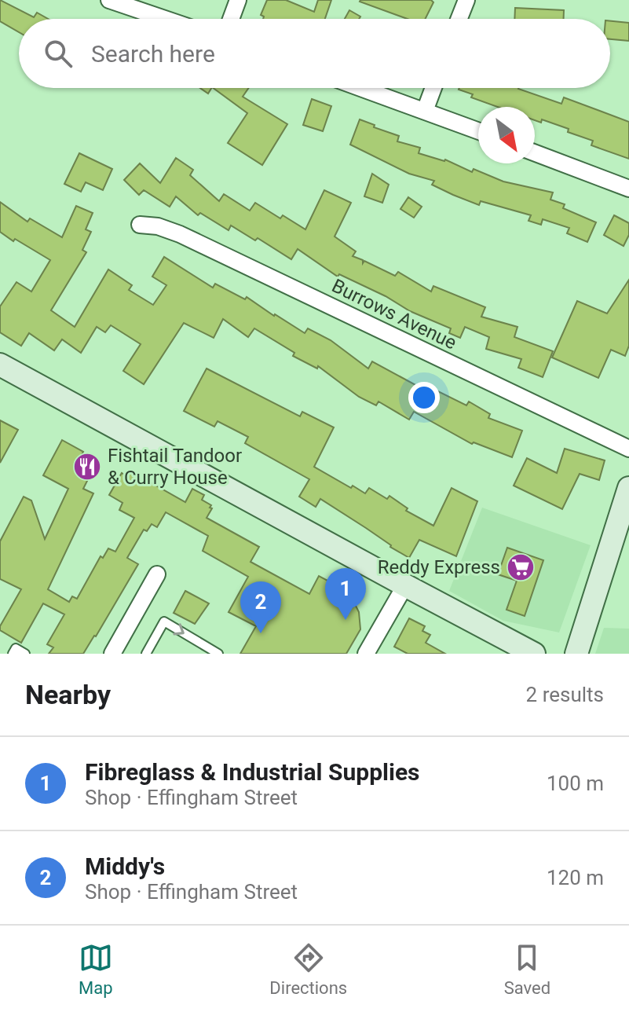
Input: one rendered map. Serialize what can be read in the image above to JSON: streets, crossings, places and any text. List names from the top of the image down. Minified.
{"streets":{"street":["Burrows Avenue"]},"places":{"restaurant":["Fishtail Tandoor & Curry House"],"supermarket":["Reddy Express"]},"north":"bottom right","page":{"search":"Search here","pins":["1","2"],"heading":["Nearby","2 results"],"list":[{"mark":"1","name":"Fibreglass & Industrial Supplies","note":"Shop · Effingham Street","value":"100 m"},{"mark":"2","name":"Middy's","note":"Shop · Effingham Street","value":"120 m"}],"nav":["Map","Directions","Saved"]}}
